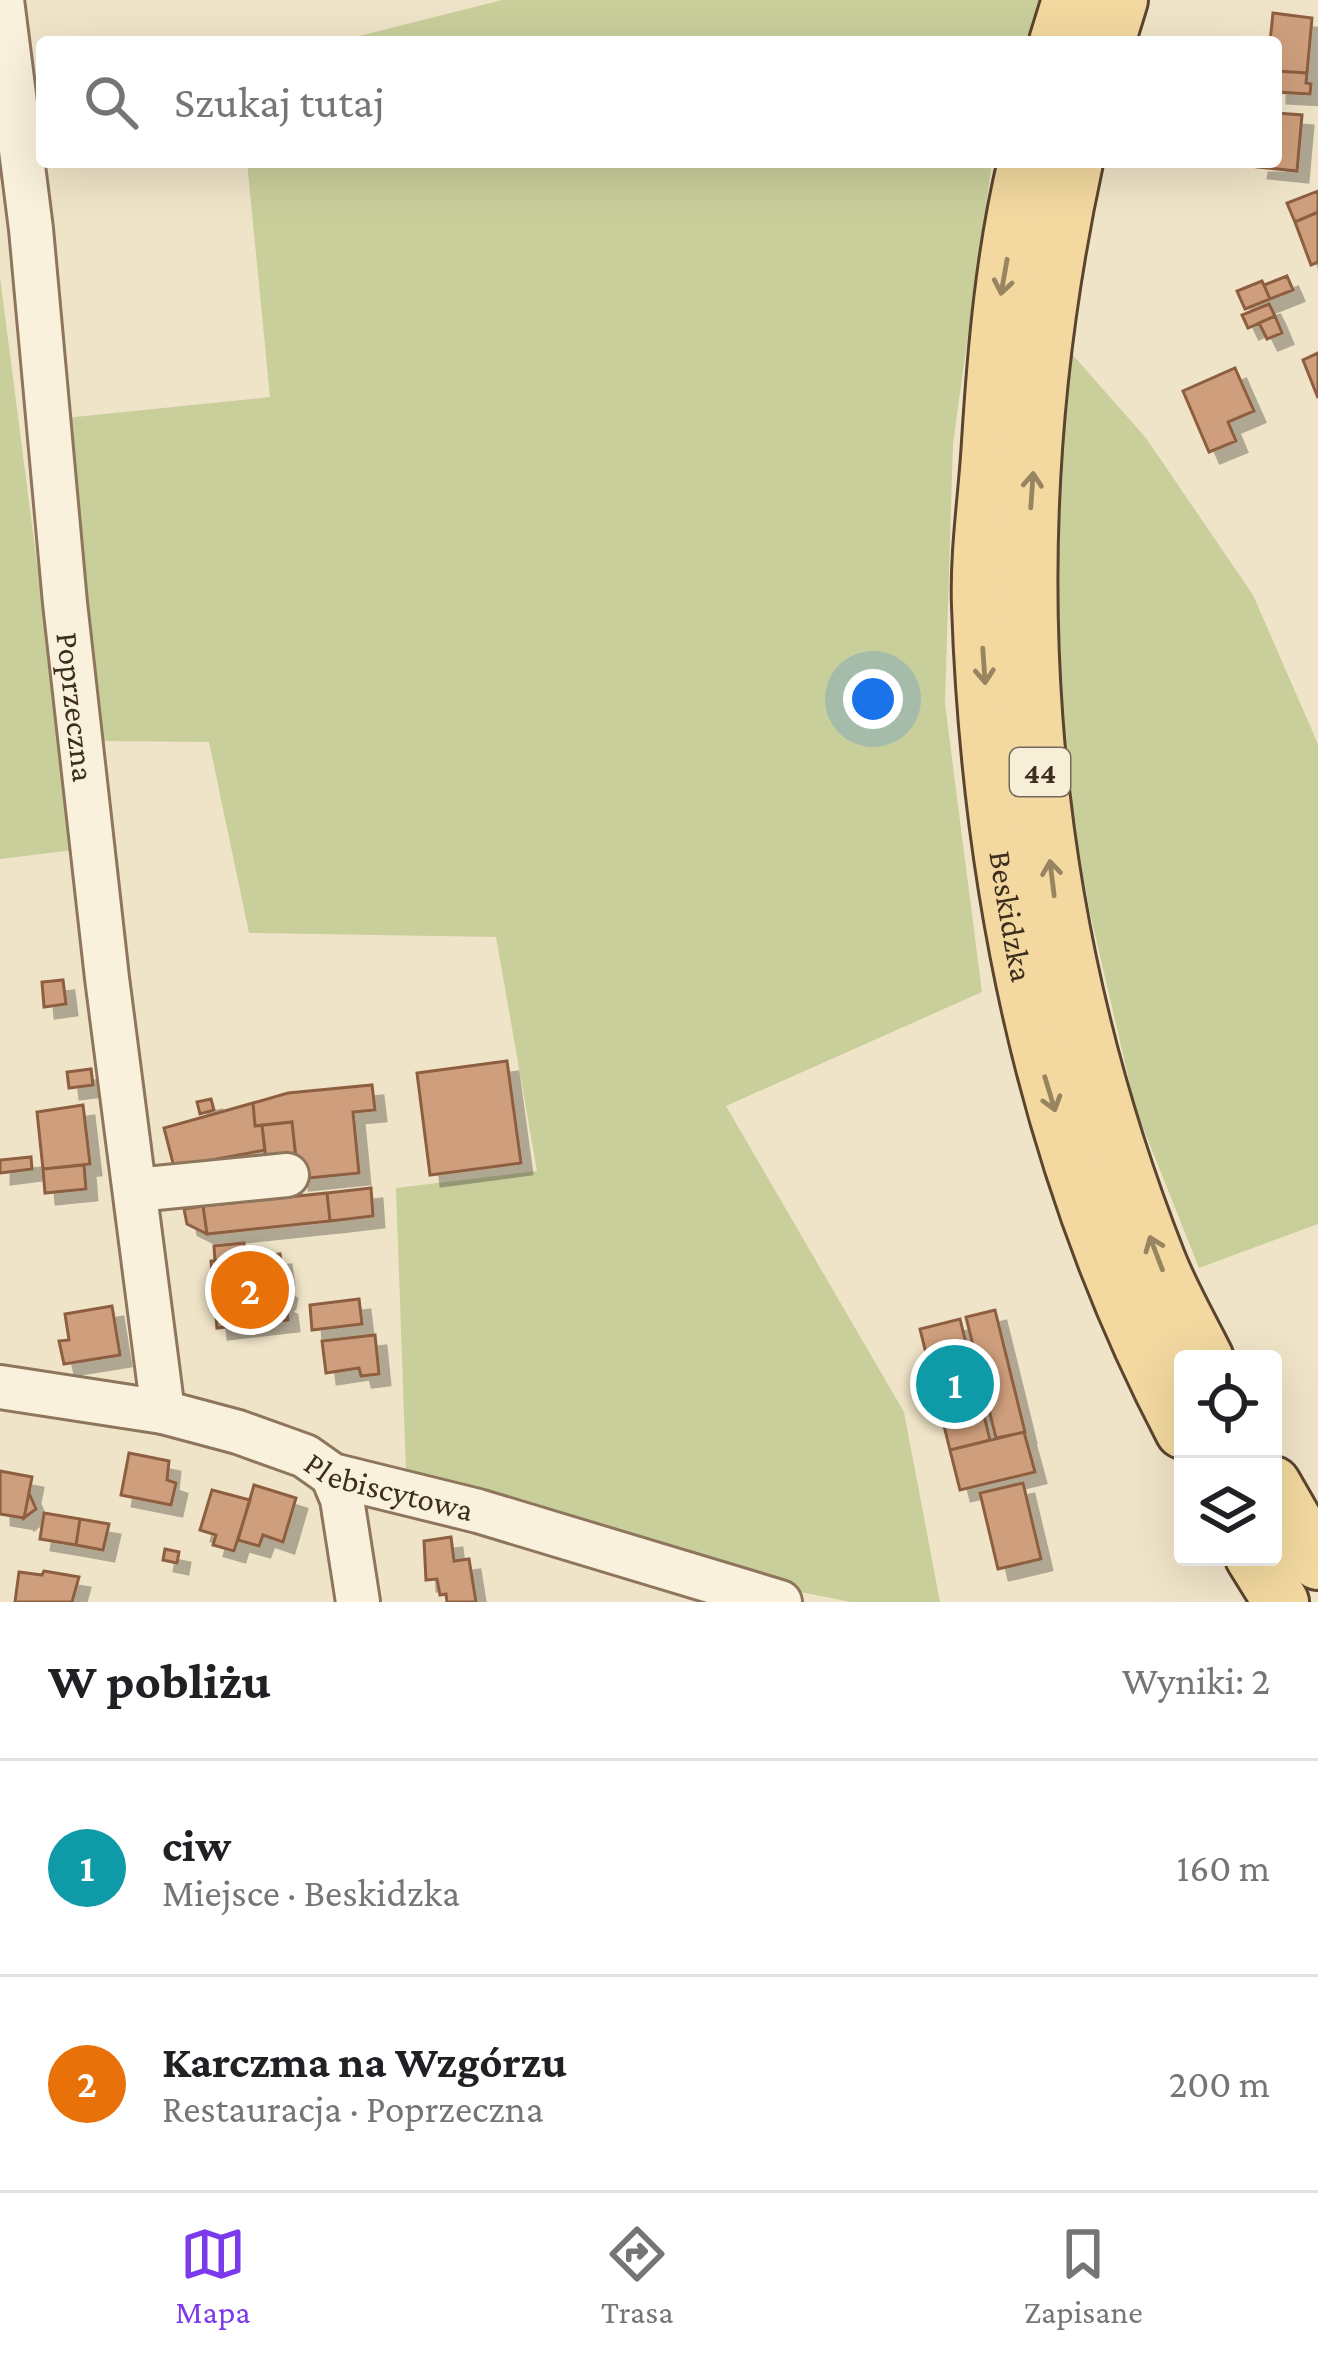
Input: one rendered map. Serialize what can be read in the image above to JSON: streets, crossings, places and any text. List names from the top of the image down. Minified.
{"streets":{"main road":["44","Beskidzka"],"street":["Poprzeczna","Plebiscytowa"]},"crossings":[["Poprzeczna","Plebiscytowa"]],"page":{"search":"Szukaj tutaj","pins":["2","1"],"heading":["W pobliżu","Wyniki: 2"],"list":[{"mark":"1","name":"ciw","note":"Miejsce · Beskidzka","value":"160 m"},{"mark":"2","name":"Karczma na Wzgórzu","note":"Restauracja · Poprzeczna","value":"200 m"}],"nav":["Mapa","Trasa","Zapisane"]}}
